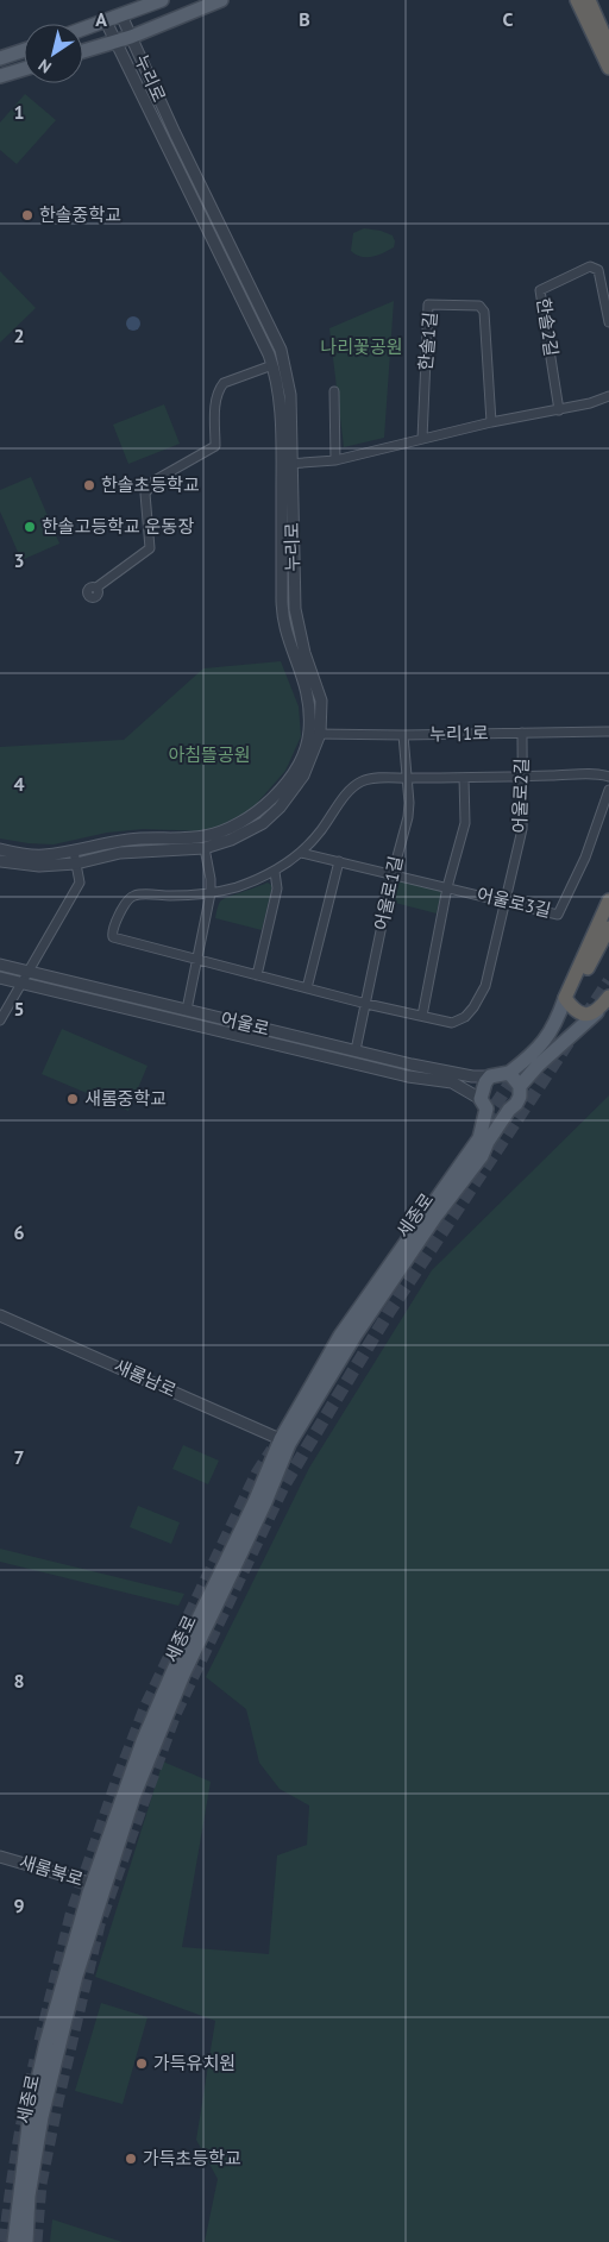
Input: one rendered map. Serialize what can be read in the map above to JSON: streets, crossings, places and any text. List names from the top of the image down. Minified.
{"streets":{"main road":["세종로"],"street":["누리로","한솔2길","한솔1길","누리1로","어울로2길","어울로1길","어울로3길","어울로","새롬남로","새롬북로"]},"crossings":[["누리로","누리1로"],["누리1로","어울로2길"],["누리1로","어울로1길"],["어울로2길","어울로1길"],["어울로2길","어울로3길"],["어울로1길","어울로3길"],["어울로1길","어울로"],["어울로","세종로"],["세종로","새롬남로"],["세종로","새롬북로"]],"parks":["나리꽃공원","아침뜰공원"],"places":["한솔중학교","한솔초등학교","한솔고등학교 운동장","새롬중학교","가득유치원","가득초등학교"],"north":"bottom left","grid":{"columns":["A","B","C"],"rows":["1","2","3","4","5","6","7","8","9"]}}
